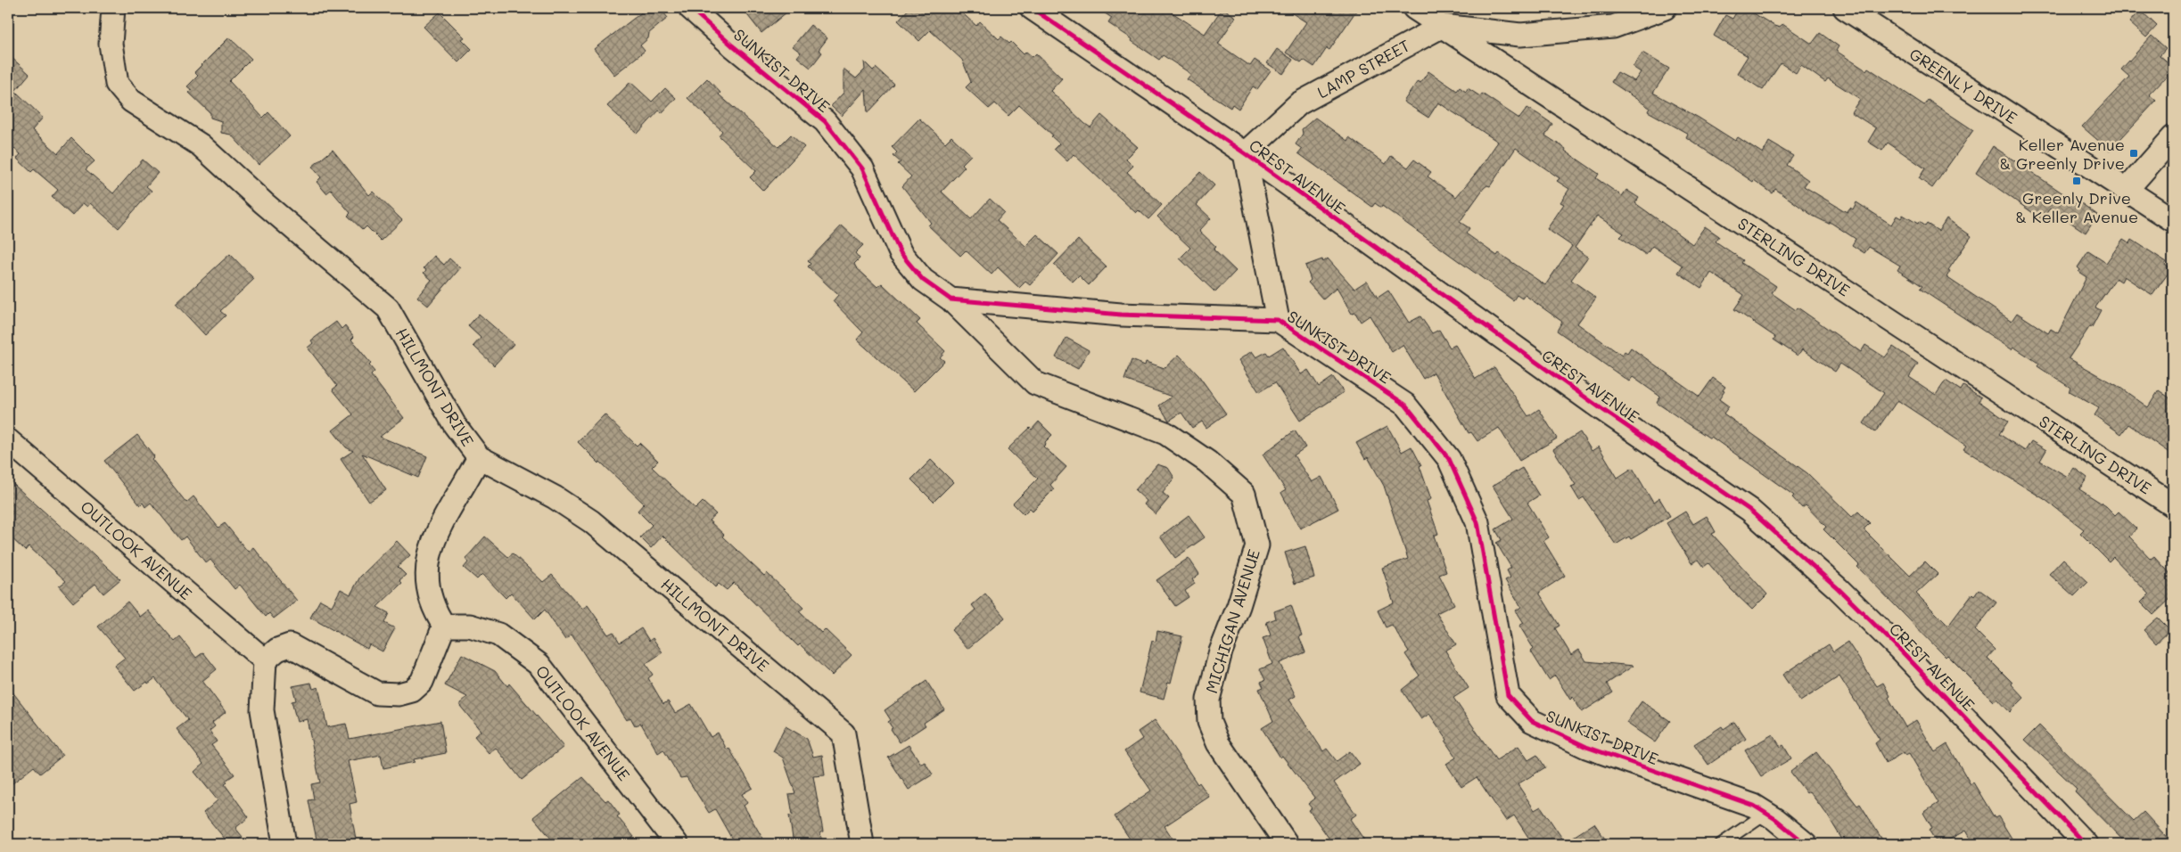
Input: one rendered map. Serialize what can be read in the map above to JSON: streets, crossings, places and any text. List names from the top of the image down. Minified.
{"streets":{"street":["LAMP STREET","SUNKIST DRIVE","GREENLY DRIVE","CREST AVENUE","STERLING DRIVE","HILLMONT DRIVE","OUTLOOK AVENUE","MICHIGAN AVENUE"]},"crossings":[["LAMP STREET","CREST AVENUE"],["LAMP STREET","STERLING DRIVE"],["SUNKIST DRIVE","MICHIGAN AVENUE"]],"places":{"transit":["Keller Avenue & Greenly Drive","Greenly Drive & Keller Avenue"]}}
